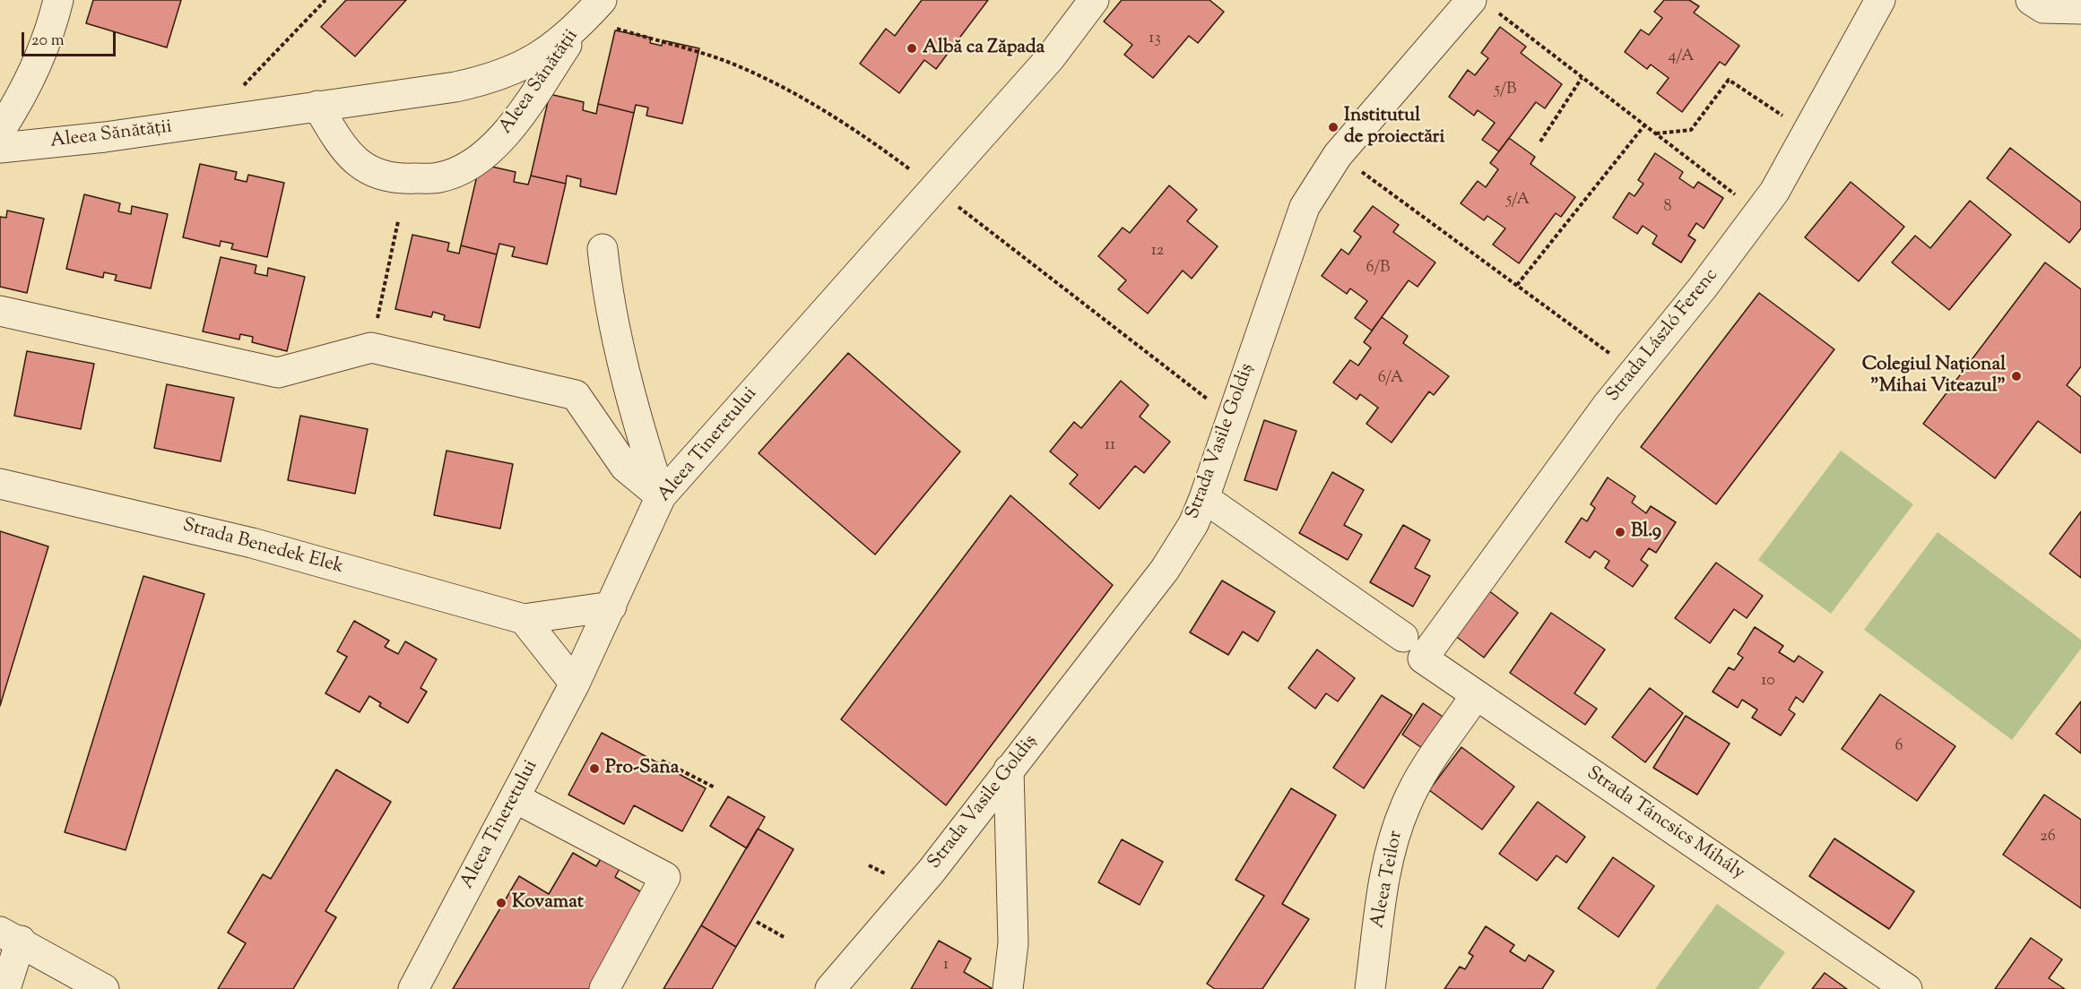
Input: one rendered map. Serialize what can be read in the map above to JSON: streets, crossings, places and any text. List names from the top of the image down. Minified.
{"streets":{"street":["Aleea Sănătății","Strada László Ferenc","Strada Vasile Goldiș","Aleea Tineretului","Strada Benedek Elek","Strada Táncsics Mihály","Aleea Teilor"]},"crossings":[["Strada László Ferenc","Strada Táncsics Mihály"],["Aleea Tineretului","Strada Benedek Elek"],["Strada Táncsics Mihály","Aleea Teilor"]],"places":["Albă ca Zăpada","Institutul de proiectări","Colegiul Național \"Mihai Viteazul\"","Bl.9","Pro-Sana","Kovamat"],"house_numbers":["13","4/A","5/B","5/A","8","12","6/B","6/A","11","10","6","26","1"],"scale_bar":"20 m"}
